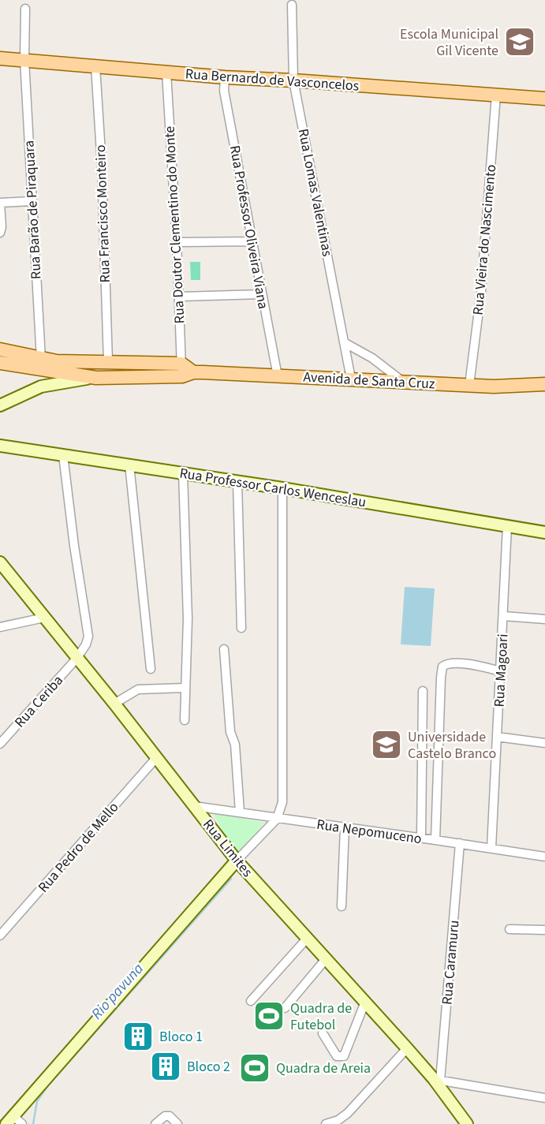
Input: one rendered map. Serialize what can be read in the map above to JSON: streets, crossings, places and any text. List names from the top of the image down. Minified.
{"streets":{"main road":["Rua Bernardo de Vasconcelos","Avenida de Santa Cruz"],"street":["Rua Lomas Valentinas","Rua Barão de Piraquara","Rua Francisco Monteiro","Rua Doutor Clementino do Monte","Rua Professor Oliveira Viana","Rua Vieira do Nascimento","Rua Professor Carlos Wenceslau","Rua Magoari","Rua Ceriba","Rua Nepomuceno","Rua Pedro de Mello","Rua Limites","Rua Caramuru"]},"crossings":[["Rua Bernardo de Vasconcelos","Rua Lomas Valentinas"],["Rua Bernardo de Vasconcelos","Rua Barão de Piraquara"],["Rua Bernardo de Vasconcelos","Rua Francisco Monteiro"],["Rua Bernardo de Vasconcelos","Rua Doutor Clementino do Monte"],["Rua Bernardo de Vasconcelos","Rua Professor Oliveira Viana"],["Rua Bernardo de Vasconcelos","Rua Vieira do Nascimento"],["Rua Lomas Valentinas","Avenida de Santa Cruz"],["Rua Barão de Piraquara","Avenida de Santa Cruz"],["Rua Francisco Monteiro","Avenida de Santa Cruz"],["Rua Doutor Clementino do Monte","Avenida de Santa Cruz"],["Rua Professor Oliveira Viana","Avenida de Santa Cruz"],["Rua Vieira do Nascimento","Avenida de Santa Cruz"],["Rua Professor Carlos Wenceslau","Rua Magoari"],["Rua Professor Carlos Wenceslau","Rua Ceriba"],["Rua Magoari","Rua Nepomuceno"],["Rua Ceriba","Rua Limites"],["Rua Nepomuceno","Rua Limites"],["Rua Nepomuceno","Rua Caramuru"],["Rua Pedro de Mello","Rua Limites"],["Rua Limites","Rua Caramuru"]],"water":["Rio pavuna"],"places":{"school or university":["Escola Municipal Gil Vicente","Universidade Castelo Branco"],"sports":["Quadra de Futebol","Quadra de Areia"],"building":["Bloco 1","Bloco 2"]}}
